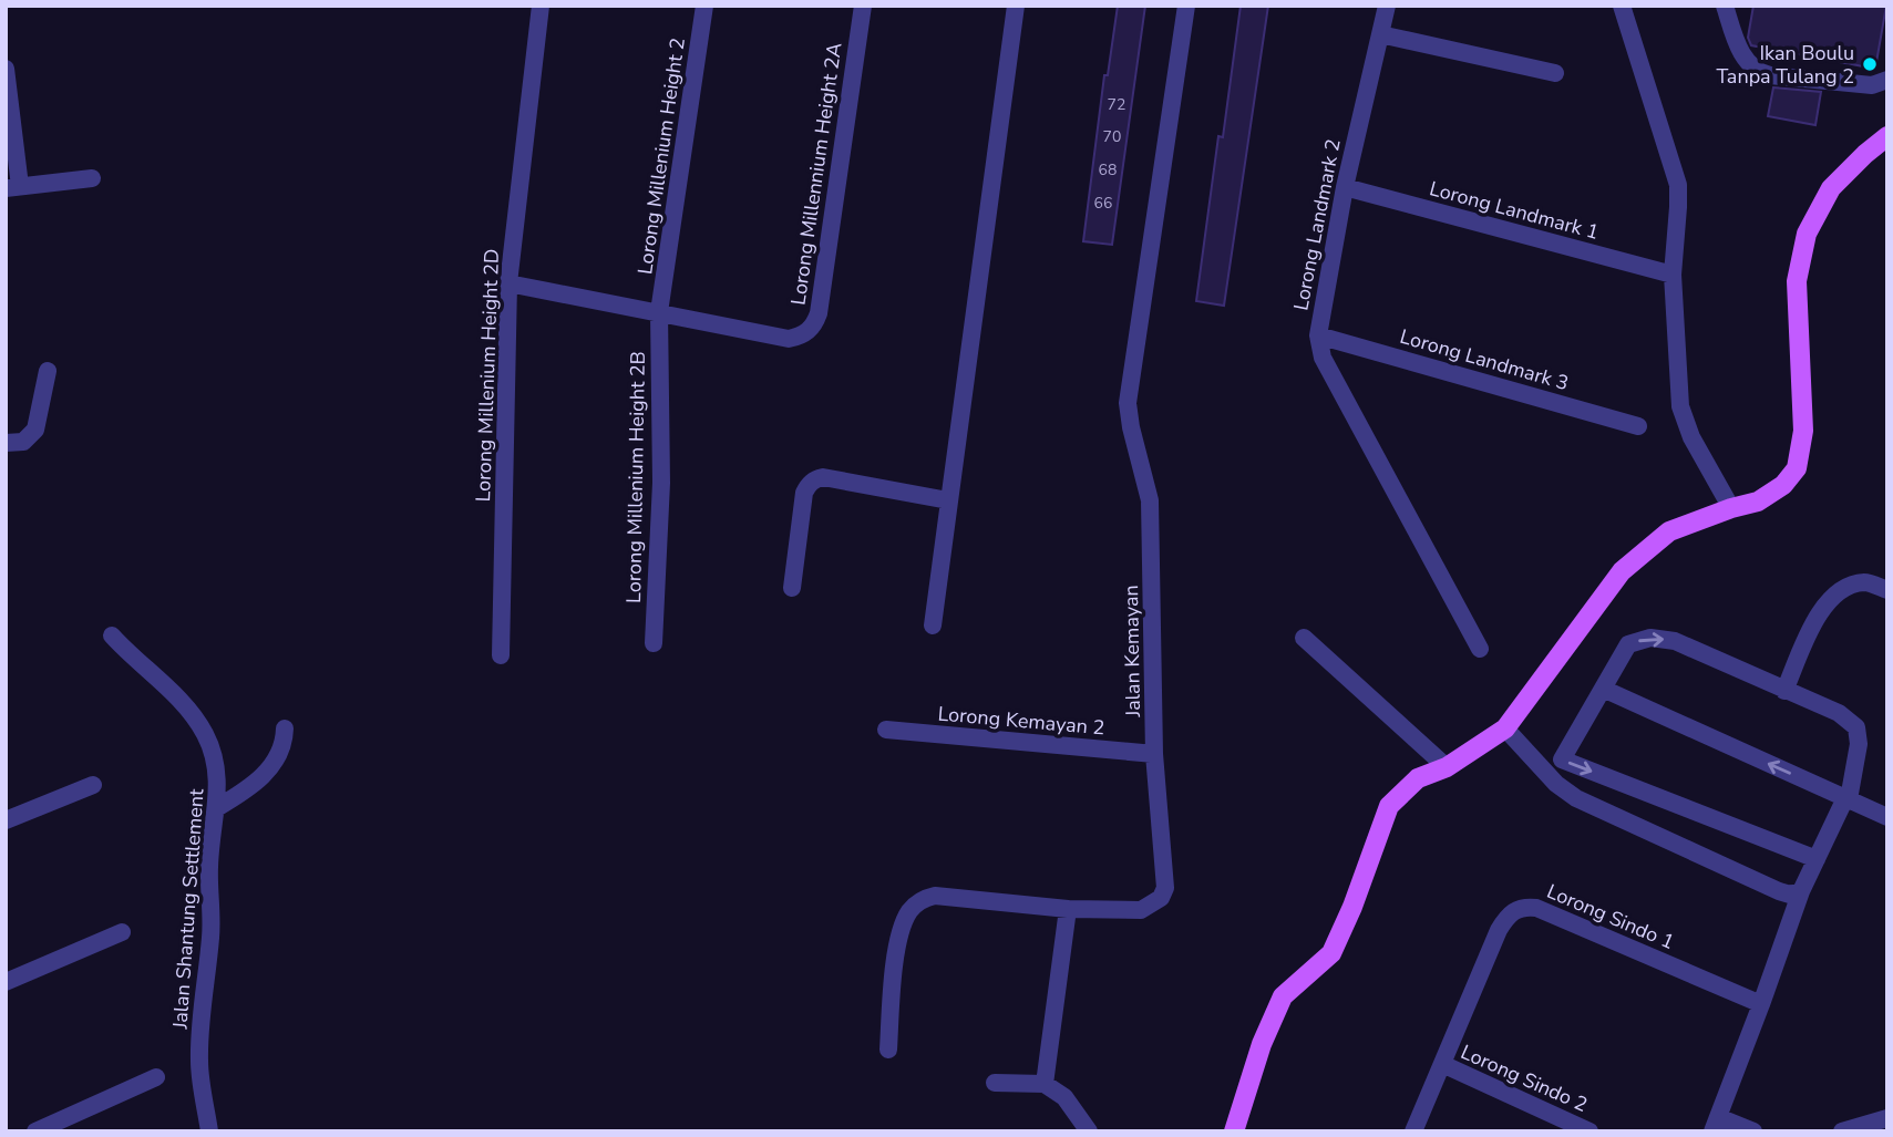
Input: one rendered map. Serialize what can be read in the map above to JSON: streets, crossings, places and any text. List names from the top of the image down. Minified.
{"streets":{"street":["Lorong Millenium Height 2","Lorong Millennium Height 2A","Lorong Landmark 1","Lorong Landmark 2","Lorong Landmark 3","Lorong Millenium Height 2D","Lorong Millenium Height 2B","Jalan Kemayan","Lorong Kemayan 2","Jalan Shantung Settlement","Lorong Sindo 1","Lorong Sindo 2"]},"crossings":[["Lorong Millenium Height 2","Lorong Millennium Height 2A"],["Lorong Millenium Height 2","Lorong Millenium Height 2B"],["Lorong Millennium Height 2A","Lorong Millenium Height 2B"],["Lorong Landmark 1","Lorong Landmark 2"],["Lorong Landmark 2","Lorong Landmark 3"],["Jalan Kemayan","Lorong Kemayan 2"],["Lorong Sindo 1","Lorong Sindo 2"]],"places":["Ikan Boulu Tanpa Tulang 2"],"house_numbers":["72","70","68","66"]}
